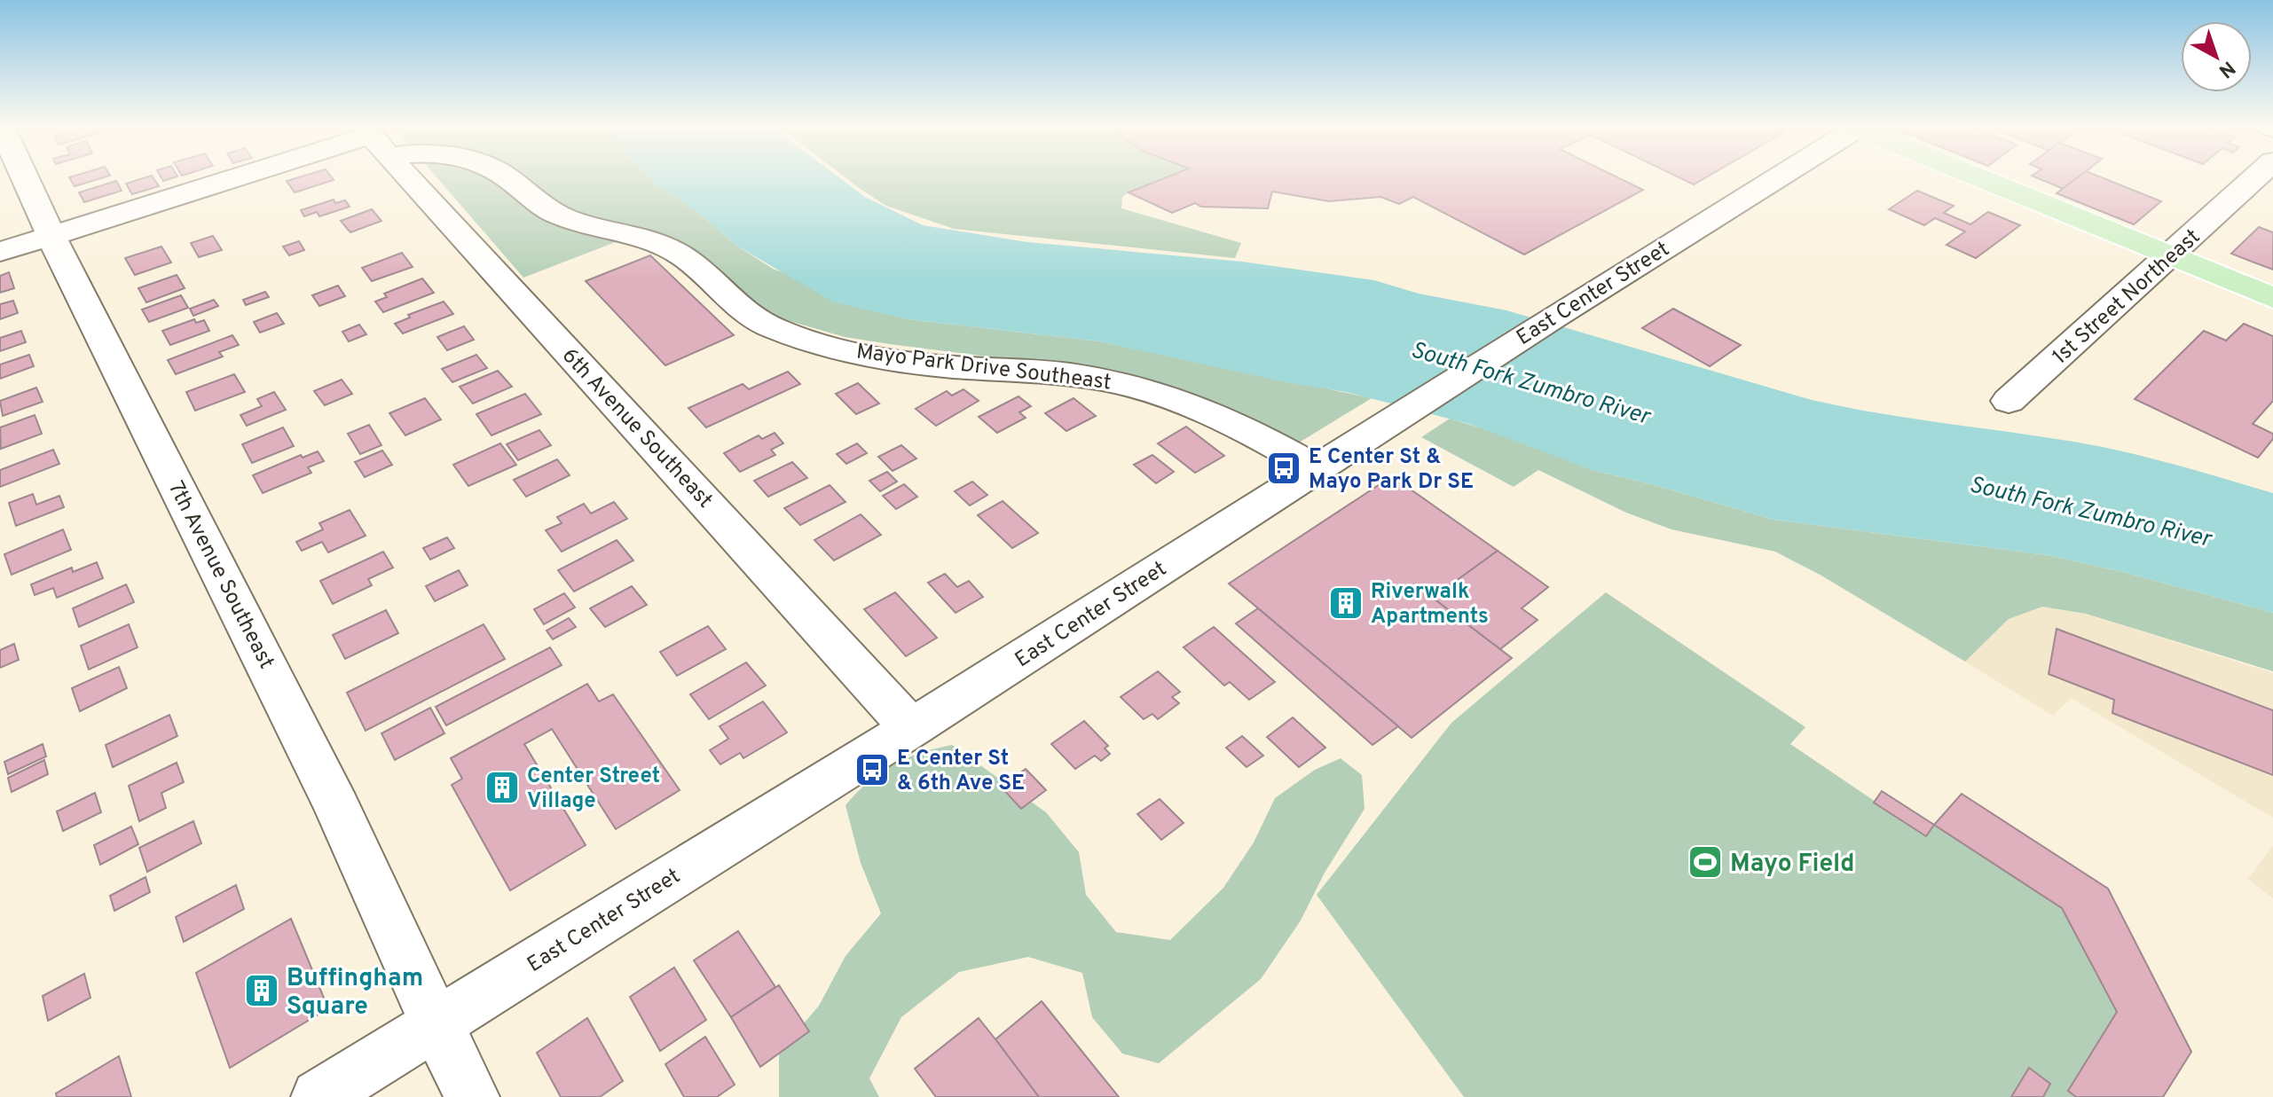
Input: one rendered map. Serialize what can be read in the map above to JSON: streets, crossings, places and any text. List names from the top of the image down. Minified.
{"streets":{"street":["East Center Street","1st Street Northeast","Mayo Park Drive Southeast","6th Avenue Southeast","7th Avenue Southeast"]},"crossings":[["East Center Street","Mayo Park Drive Southeast"],["East Center Street","6th Avenue Southeast"],["East Center Street","7th Avenue Southeast"],["Mayo Park Drive Southeast","7th Avenue Southeast"]],"water":["South Fork Zumbro River"],"places":{"bus stop":["E Center St & Mayo Park Dr SE","E Center St & 6th Ave SE"],"building":["Riverwalk Apartments","Center Street Village","Buffingham Square"],"sports":["Mayo Field"]},"north":"bottom right"}
